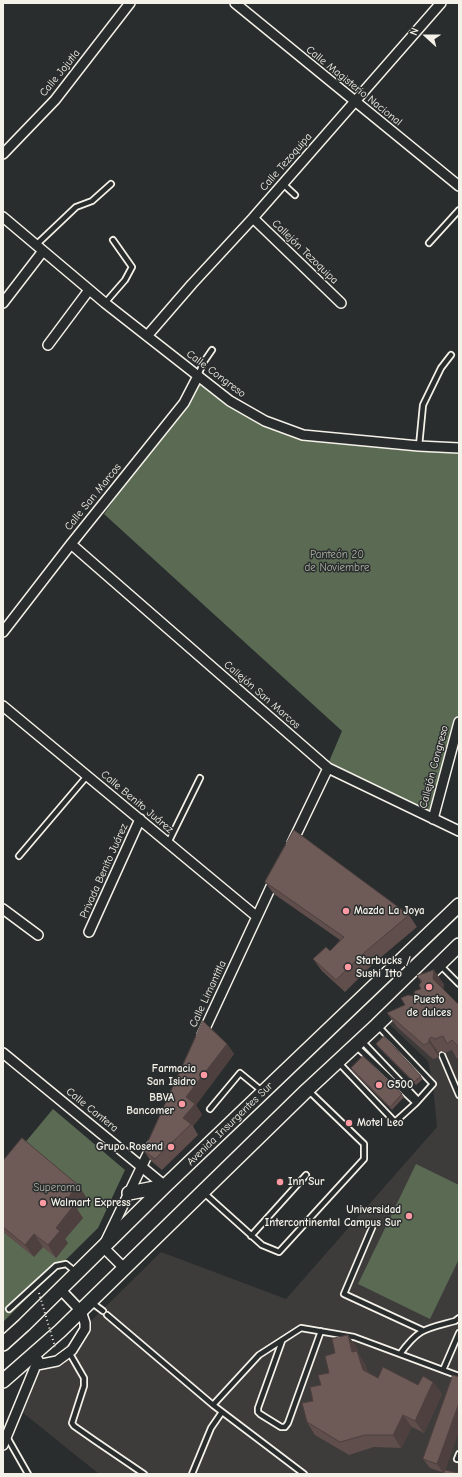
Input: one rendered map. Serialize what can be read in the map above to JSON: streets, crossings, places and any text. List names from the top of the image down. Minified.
{"streets":{"main road":["Avenida Insurgentes Sur"],"street":["Calle Jojutla","Calle Magisterio Nacional","Calle Tezoquipa","Callejón Tezoquipa","Calle Congreso","Calle San Marcos","Callejón San Marcos","Callejón Congreso","Calle Benito Juárez","Privada Benito Juárez","Calle Limantitla","Calle Cantera"]},"crossings":[["Calle Magisterio Nacional","Calle Tezoquipa"],["Calle Tezoquipa","Callejón Tezoquipa"],["Calle Tezoquipa","Calle Congreso"],["Calle Congreso","Calle San Marcos"],["Calle San Marcos","Callejón San Marcos"],["Callejón San Marcos","Callejón Congreso"],["Calle Benito Juárez","Privada Benito Juárez"],["Calle Benito Juárez","Calle Limantitla"],["Calle Cantera","Avenida Insurgentes Sur"]],"parks":["Panteón 20 de Noviembre","Superama"],"places":["Mazda La Joya","Starbucks / Sushi Itto","Puesto de dulces","Farmacia San Isidro","G500","BBVA Bancomer","Motel Leo","Grupo Rosend","Inn Sur","Walmart Express","Universidad Intercontinental Campus Sur"],"north":"left"}
